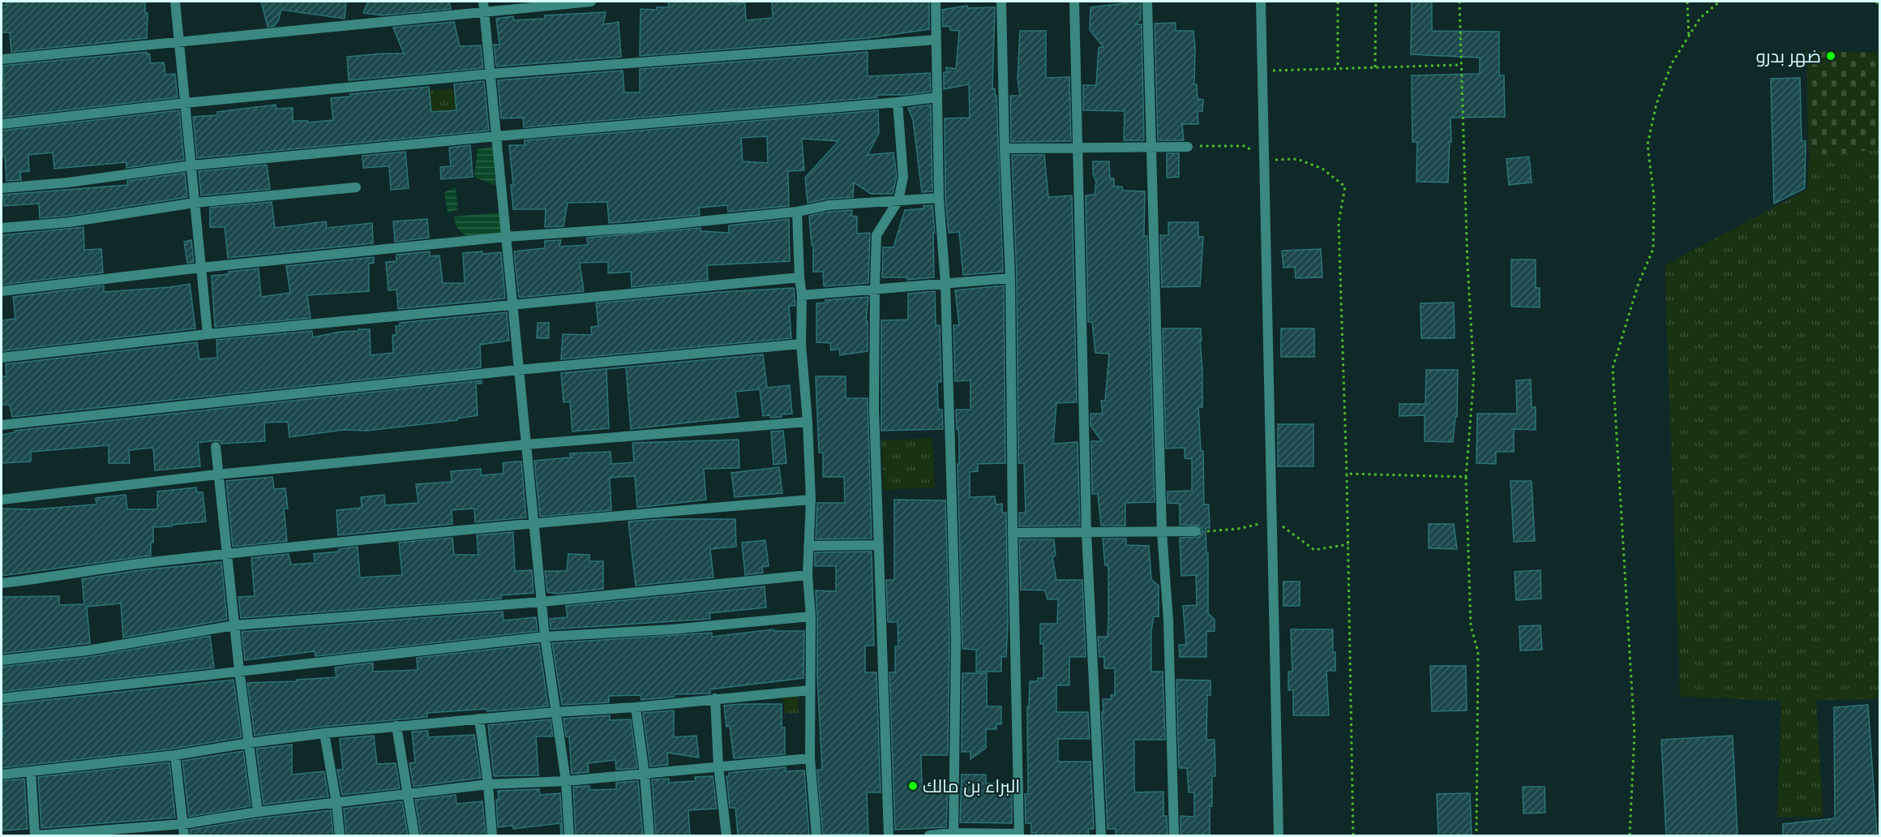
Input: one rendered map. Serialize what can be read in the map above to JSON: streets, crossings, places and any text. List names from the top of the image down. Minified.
{"places":["ضهر بدرو","البراء بن مالك"]}
